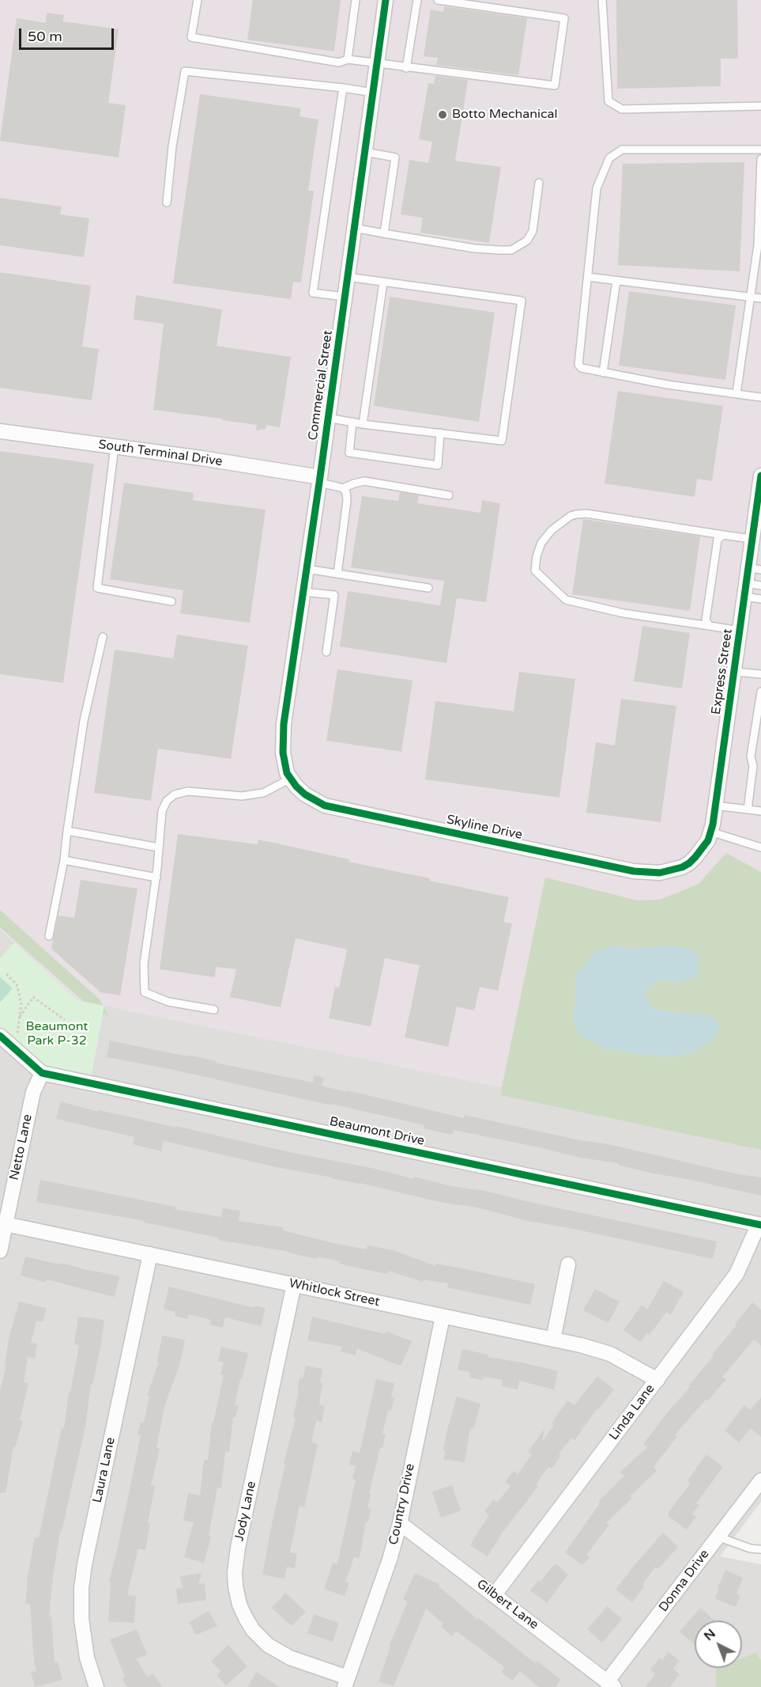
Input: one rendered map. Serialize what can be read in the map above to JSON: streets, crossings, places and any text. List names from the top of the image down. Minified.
{"streets":{"street":["Commercial Street","South Terminal Drive","Express Street","Skyline Drive","Beaumont Drive","Netto Lane","Whitlock Street","Linda Lane","Laura Lane","Country Drive","Jody Lane","Donna Drive","Gilbert Lane"]},"crossings":[["Commercial Street","South Terminal Drive"],["Commercial Street","Skyline Drive"],["Express Street","Skyline Drive"],["Beaumont Drive","Netto Lane"],["Beaumont Drive","Linda Lane"],["Netto Lane","Whitlock Street"],["Whitlock Street","Linda Lane"],["Whitlock Street","Laura Lane"],["Whitlock Street","Country Drive"],["Whitlock Street","Jody Lane"],["Linda Lane","Gilbert Lane"],["Country Drive","Jody Lane"],["Country Drive","Gilbert Lane"],["Donna Drive","Gilbert Lane"]],"parks":["Beaumont Park P-32"],"places":["Botto Mechanical"],"scale_bar":"50 m","north":"top left"}
